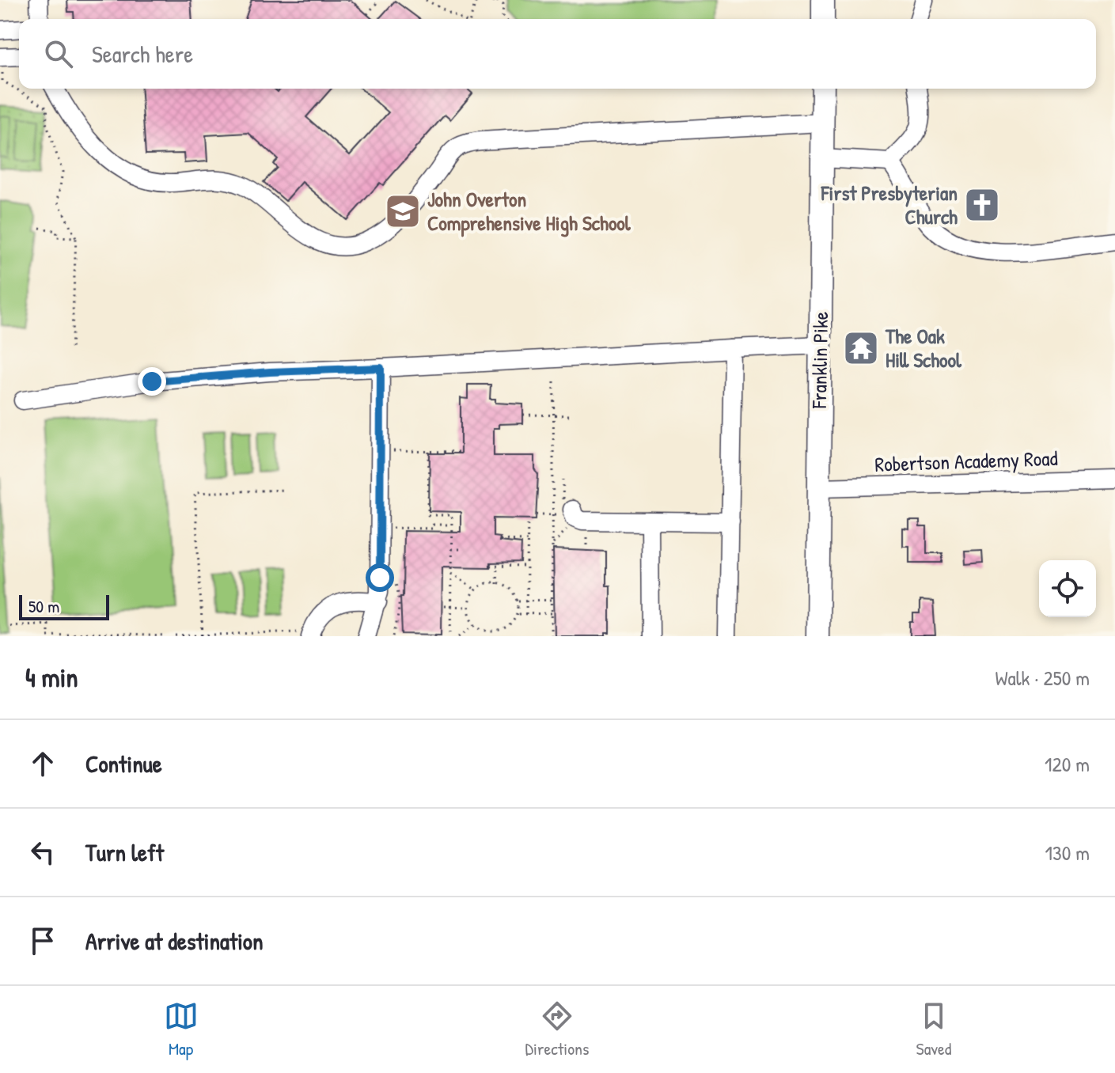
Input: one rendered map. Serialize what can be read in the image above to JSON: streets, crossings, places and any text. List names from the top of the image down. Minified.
{"streets":{"main road":["Franklin Pike"],"street":["Robertson Academy Road"]},"crossings":[["Franklin Pike","Robertson Academy Road"]],"places":{"church":["First Presbyterian Church"],"school or university":["John Overton Comprehensive High School"],"temple":["The Oak Hill School"]},"scale_bar":"50 m","page":{"search":"Search here","scale":"50 m","heading":["4 min","Walk · 250 m"],"list":[["Continue","120 m"],["Turn left","130 m"],"Arrive at destination"],"nav":["Map","Directions","Saved"]}}
